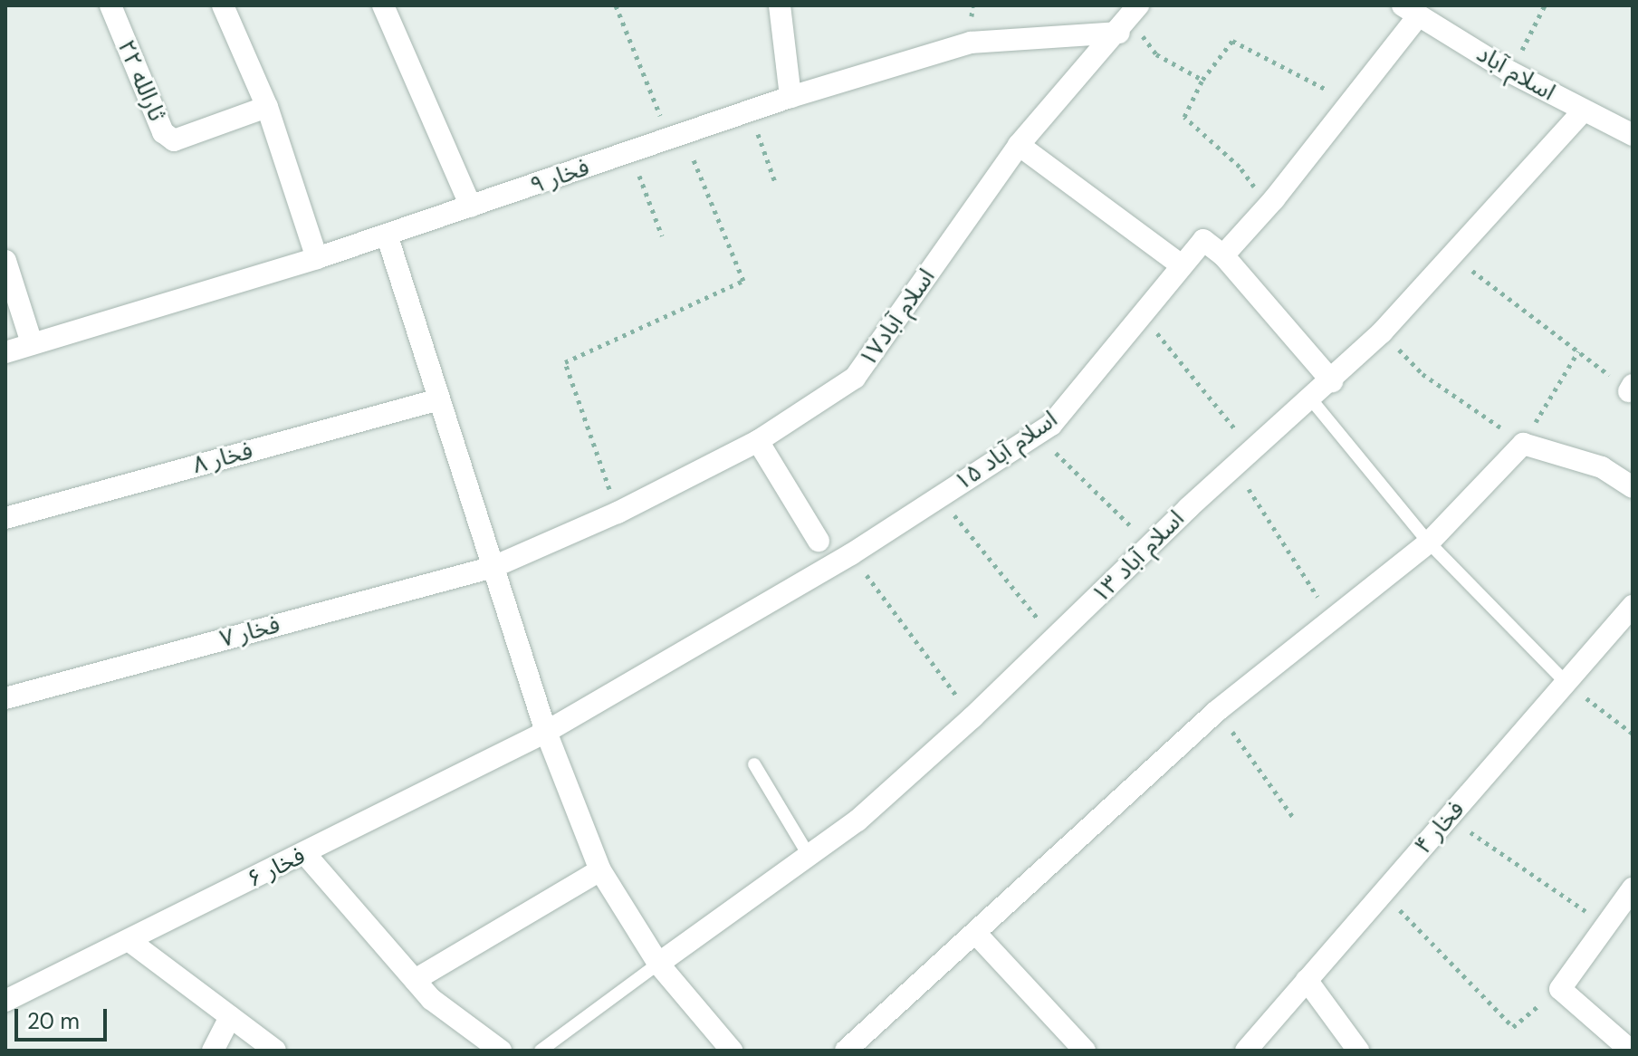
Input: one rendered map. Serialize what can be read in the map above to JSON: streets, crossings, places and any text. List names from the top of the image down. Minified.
{"streets":{"street":["اسلام آباد","ثارالله ۲۲","فخار ۹","اسلام آباد۱۷","اسلام آباد ۱۵","فخار ۸","اسلام آباد ۱۳","فخار ۷","فخار ۴","فخار ۶"]},"crossings":[["اسلام آباد","اسلام آباد ۱۳"],["فخار ۹","اسلام آباد۱۷"],["اسلام آباد۱۷","فخار ۷"],["اسلام آباد ۱۵","فخار ۶"]],"scale_bar":"20 m"}
